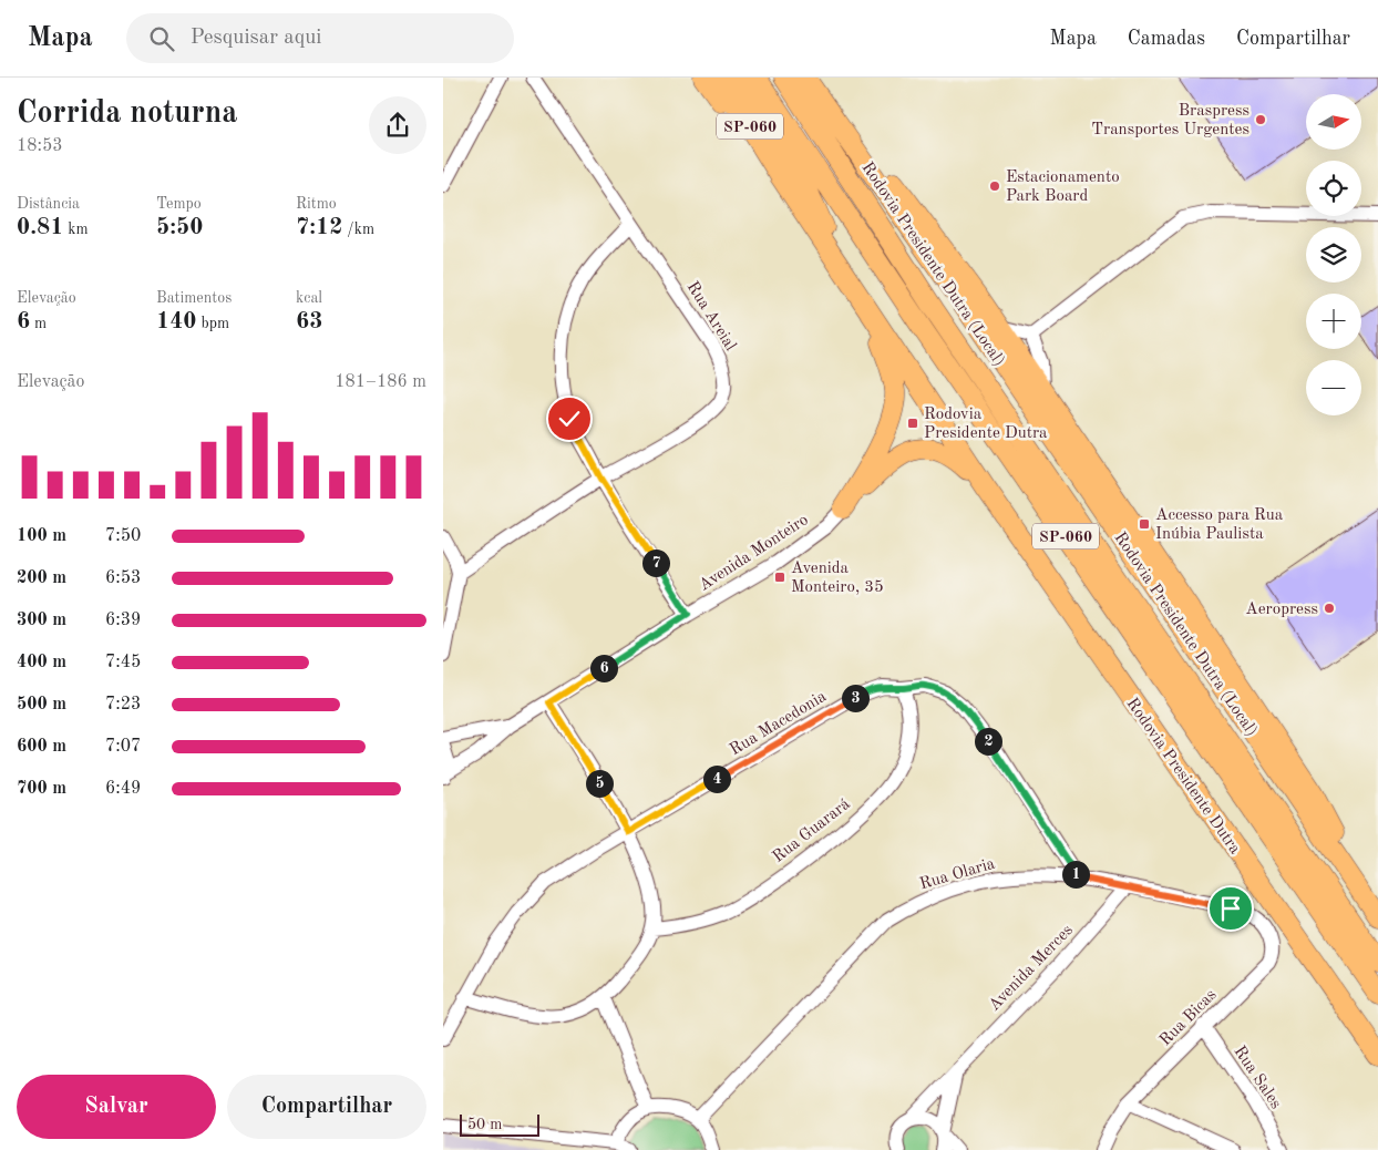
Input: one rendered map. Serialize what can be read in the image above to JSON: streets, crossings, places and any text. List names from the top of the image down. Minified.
{"streets":{"highway":["SP-060","Rodovia Presidente Dutra (Local)","Rodovia Presidente Dutra"],"street":["Rua Areial","Avenida Monteiro","Rua Macedonia","Rua Guarará","Rua Olaria","Avenida Merces","Rua Bicas","Rua Sales"]},"crossings":[["Rua Macedonia","Rua Guarará"],["Rua Macedonia","Rua Olaria"],["Rua Olaria","Avenida Merces"],["Rua Olaria","Rua Bicas"],["Rua Bicas","Rua Sales"]],"places":{"other":["Braspress Transportes Urgentes","Estacionamento Park Board","Aeropress"],"transit":["Rodovia Presidente Dutra","Accesso para Rua Inúbia Paulista","Avenida Monteiro, 35"]},"scale_bar":"50 m","north":"right","page":{"header":"Mapa","search":"Pesquisar aqui","nav":["Mapa","Camadas","Compartilhar"],"heading":["Corrida noturna","18:53"],"map_buttons":["+","−"],"stats":[["Distância","0.81 km"],["Tempo","5:50"],["Ritmo","7:12 /km"],["Elevação","6 m"],["Batimentos","140 bpm"],["kcal","63"]],"chart":["Elevação","181–186 m"],"list":[{"name":"100 m","note":"7:50"},{"name":"200 m","note":"6:53"},{"name":"300 m","note":"6:39"},{"name":"400 m","note":"7:45"},{"name":"500 m","note":"7:23"},{"name":"600 m","note":"7:07"},{"name":"700 m","note":"6:49"}],"pins":["7","6","3","2","4","5","1"],"buttons":["Salvar","Compartilhar"],"scale":"50 m"}}
